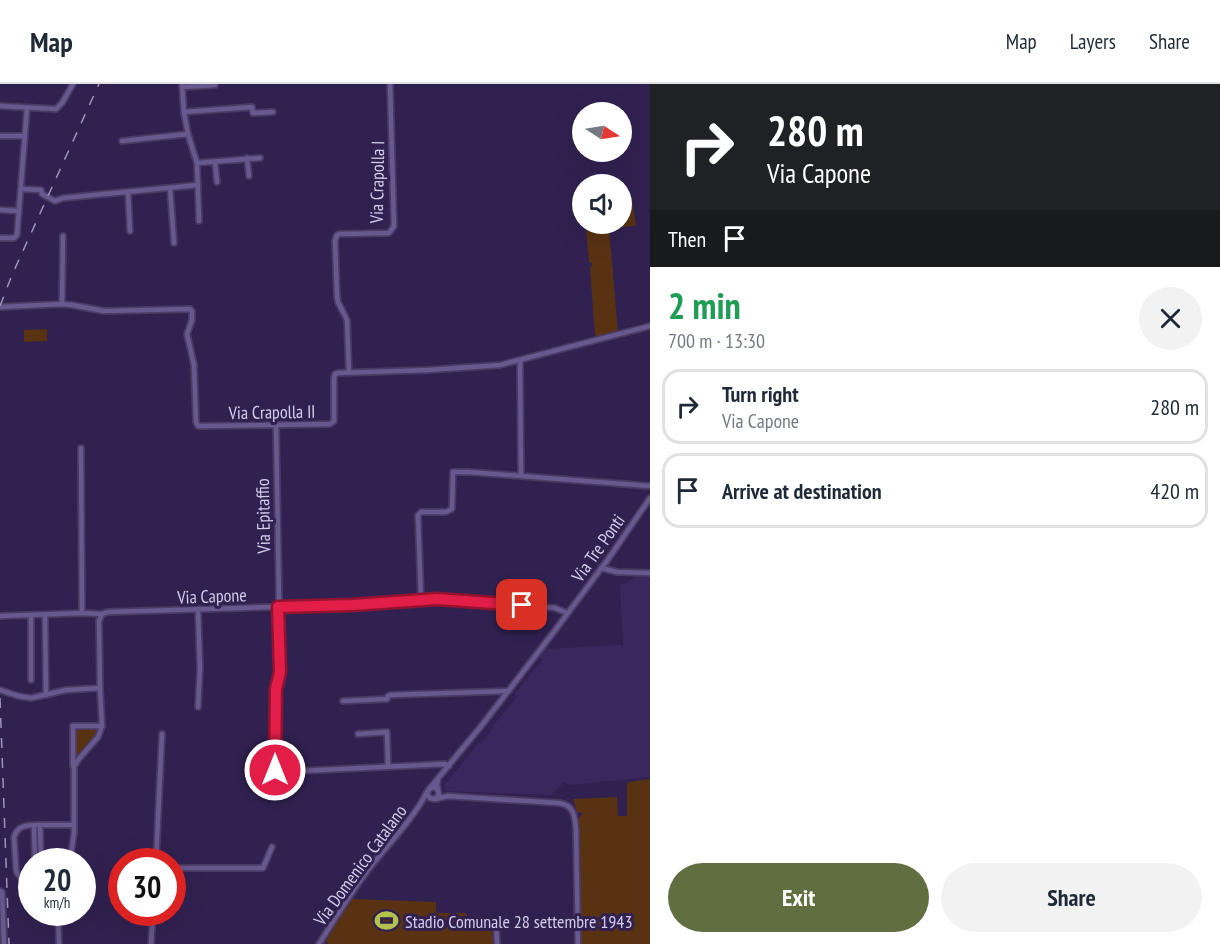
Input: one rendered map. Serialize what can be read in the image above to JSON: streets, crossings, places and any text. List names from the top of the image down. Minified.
{"streets":{"street":["Via Crapolla I","Via Crapolla II","Via Epitaffio","Via Tre Ponti","Via Capone","Via Domenico Catalano"]},"crossings":[["Via Crapolla I","Via Crapolla II"],["Via Crapolla II","Via Epitaffio"],["Via Epitaffio","Via Capone"],["Via Tre Ponti","Via Capone"],["Via Tre Ponti","Via Domenico Catalano"],["Via Capone","Via Domenico Catalano"]],"places":{"sports":["Stadio Comunale 28 settembre 1943"]},"north":"right","page":{"header":"Map","nav":["Map","Layers","Share"],"turn":["280 m","Via Capone"],"then":"Then","heading":["2 min","700 m · 13:30"],"list":[{"name":"Turn right","note":"Via Capone","value":"280 m"},{"name":"Arrive at destination","value":"420 m"}],"speed":"20 km/h","limit":"30","buttons":["Exit","Share"]}}
